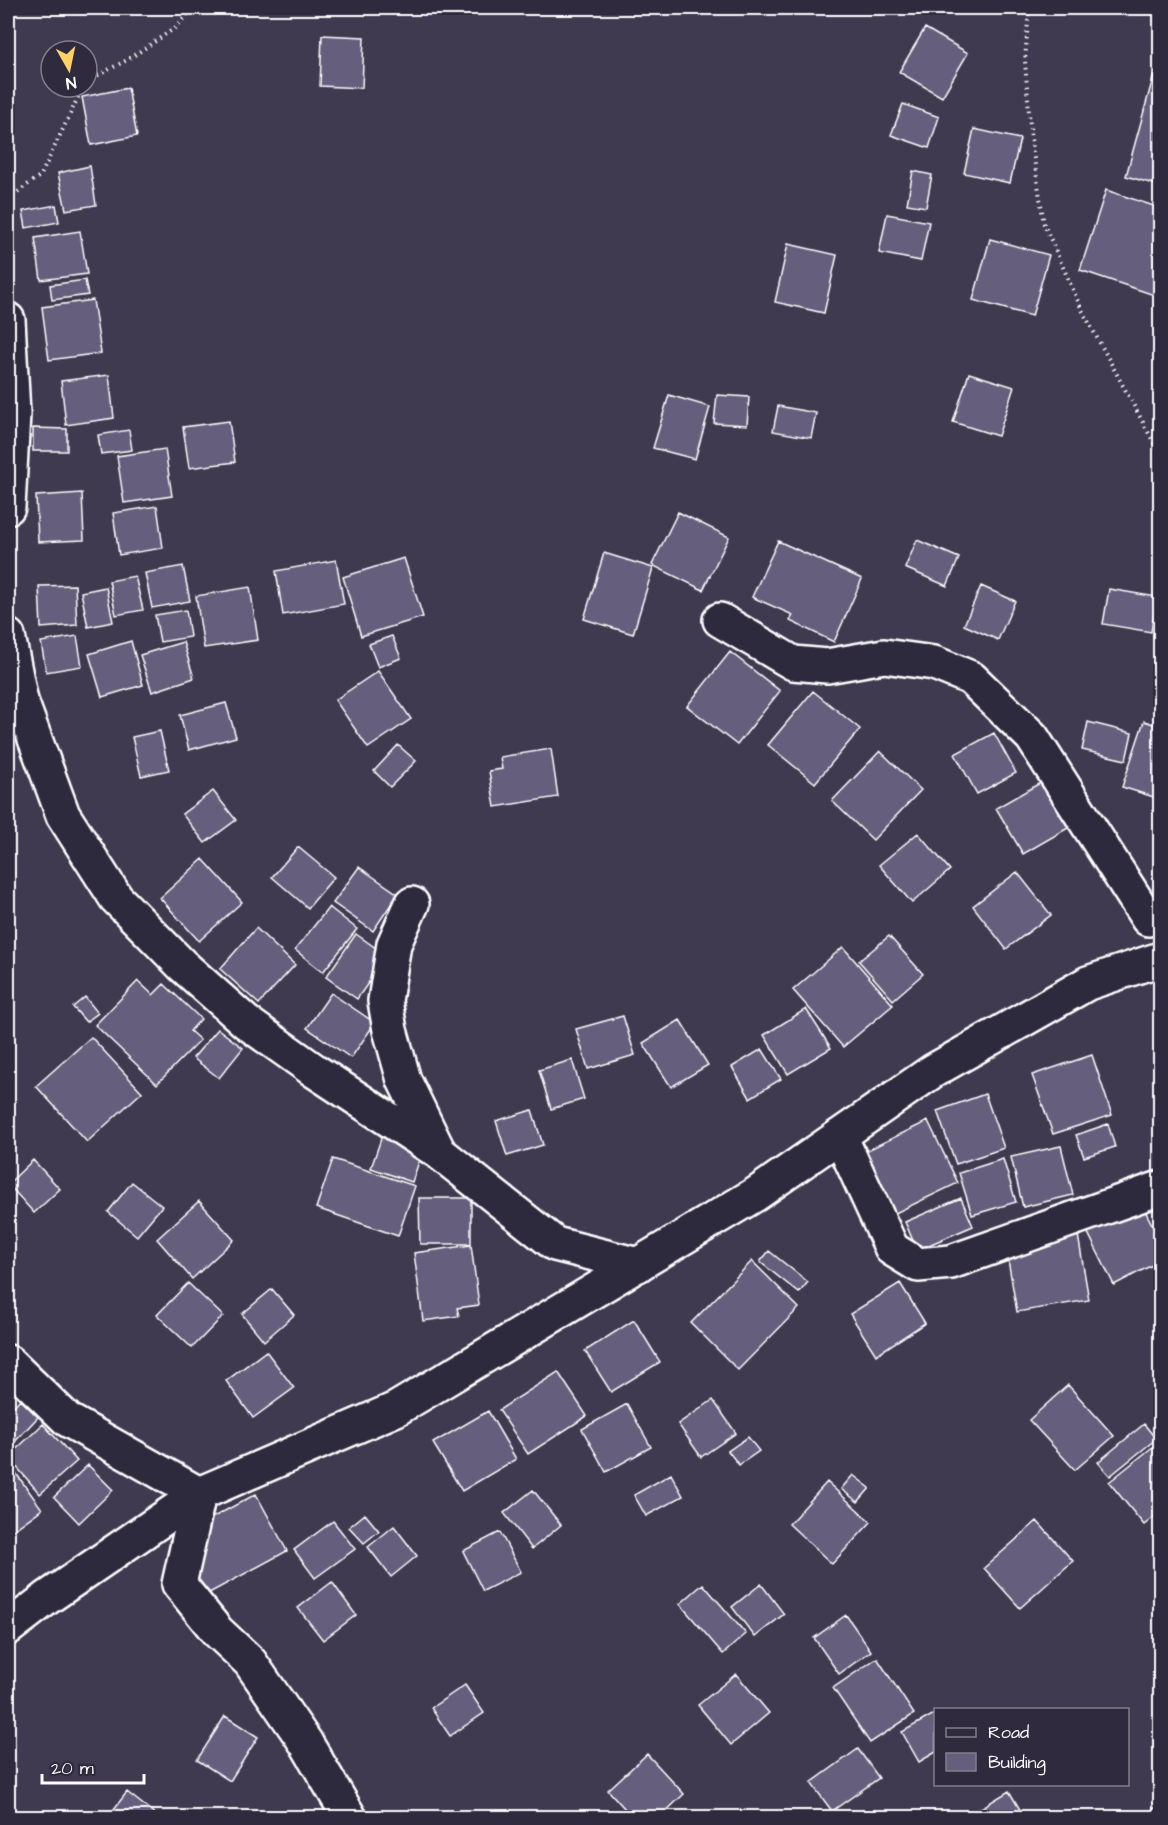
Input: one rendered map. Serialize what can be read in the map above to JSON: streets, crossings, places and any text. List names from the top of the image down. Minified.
{"legend":["Road","Building"],"scale_bar":"20 m","north":"bottom"}
